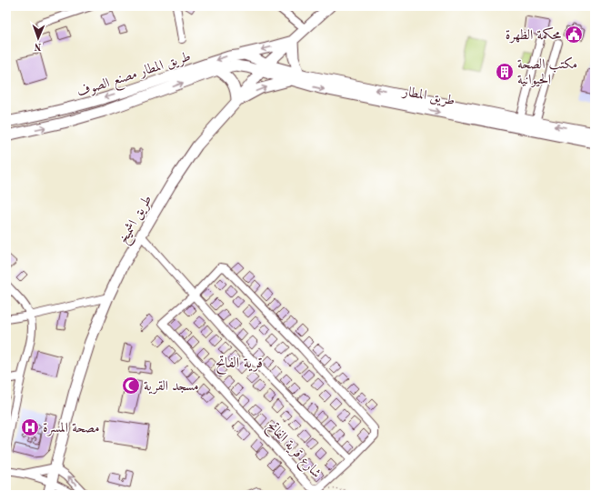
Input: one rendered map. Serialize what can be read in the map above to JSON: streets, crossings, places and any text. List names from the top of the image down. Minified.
{"streets":{"highway":["طريق المطار مصنع الصوف","طريق المطار","طريق اشميخ"],"street":["شارع قرية الفاتح"]},"crossings":[["طريق المطار مصنع الصوف","طريق المطار"],["طريق المطار مصنع الصوف","طريق اشميخ"],["طريق المطار","طريق اشميخ"]],"districts":["قرية الفاتح"],"places":{"public building":["محكمة الظهرة"],"building":["مكتب الصحة الحيوانية"],"mosque":["مسجد القرية"],"hospital":["مصحة المسرة"]},"north":"bottom"}
